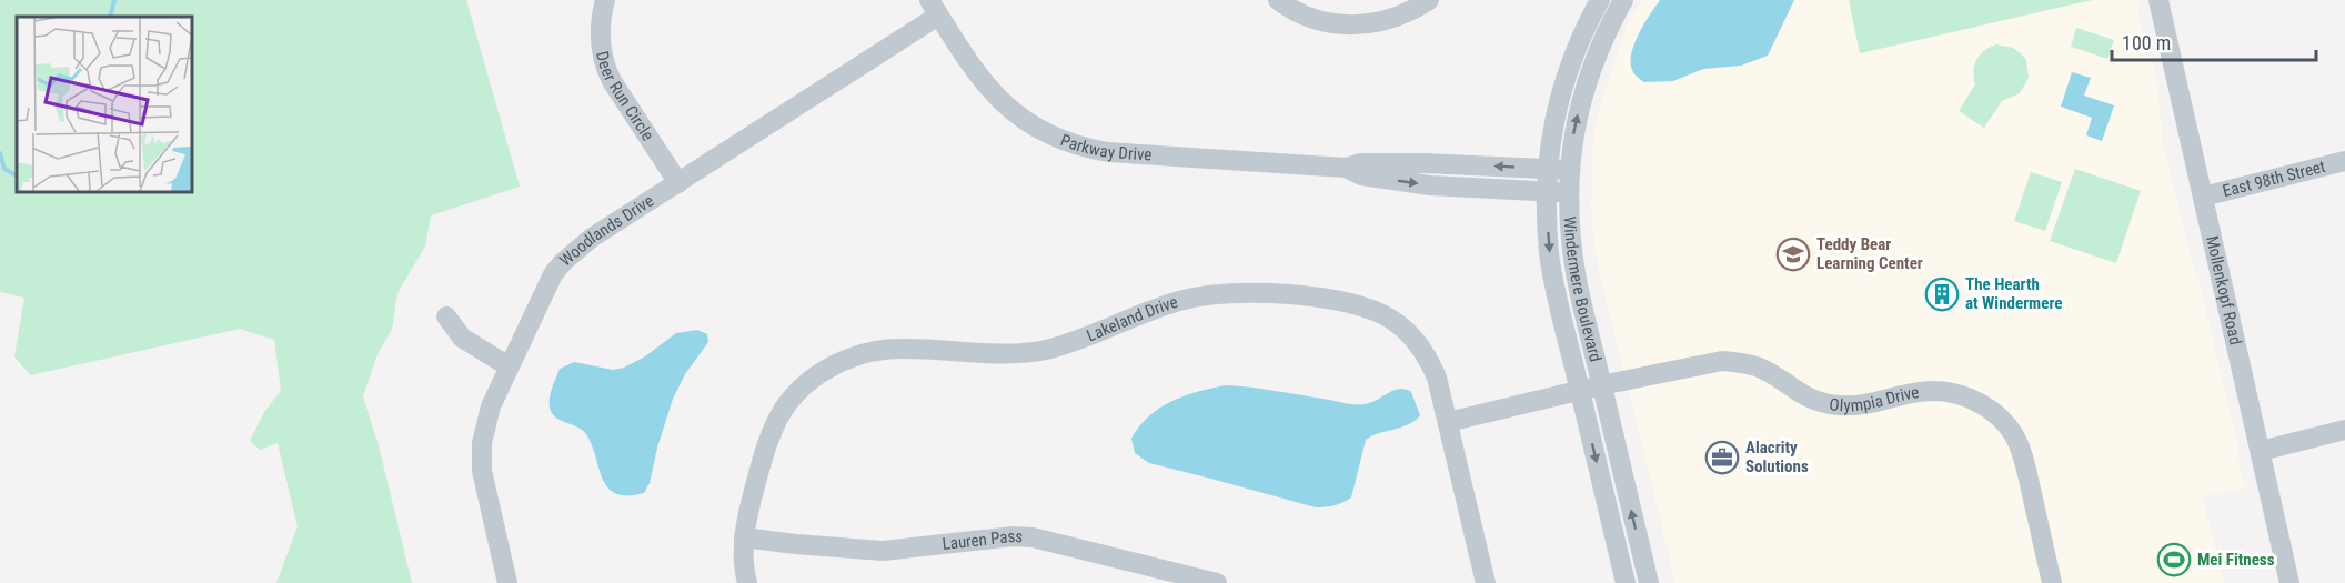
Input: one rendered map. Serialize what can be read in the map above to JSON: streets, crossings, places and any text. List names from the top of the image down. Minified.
{"streets":{"street":["Deer Run Circle","Parkway Drive","East 98th Street","Woodlands Drive","Windermere Boulevard","Mollenkopf Road","Lakeland Drive","Olympia Drive","Lauren Pass"]},"crossings":[["Deer Run Circle","Woodlands Drive"],["Parkway Drive","Woodlands Drive"],["Parkway Drive","Windermere Boulevard"],["East 98th Street","Mollenkopf Road"],["Windermere Boulevard","Olympia Drive"],["Lakeland Drive","Olympia Drive"],["Lakeland Drive","Lauren Pass"]],"places":{"school or university":["Teddy Bear Learning Center"],"building":["The Hearth at Windermere"],"office":["Alacrity Solutions"],"sports":["Mei Fitness"]},"scale_bar":"100 m"}
